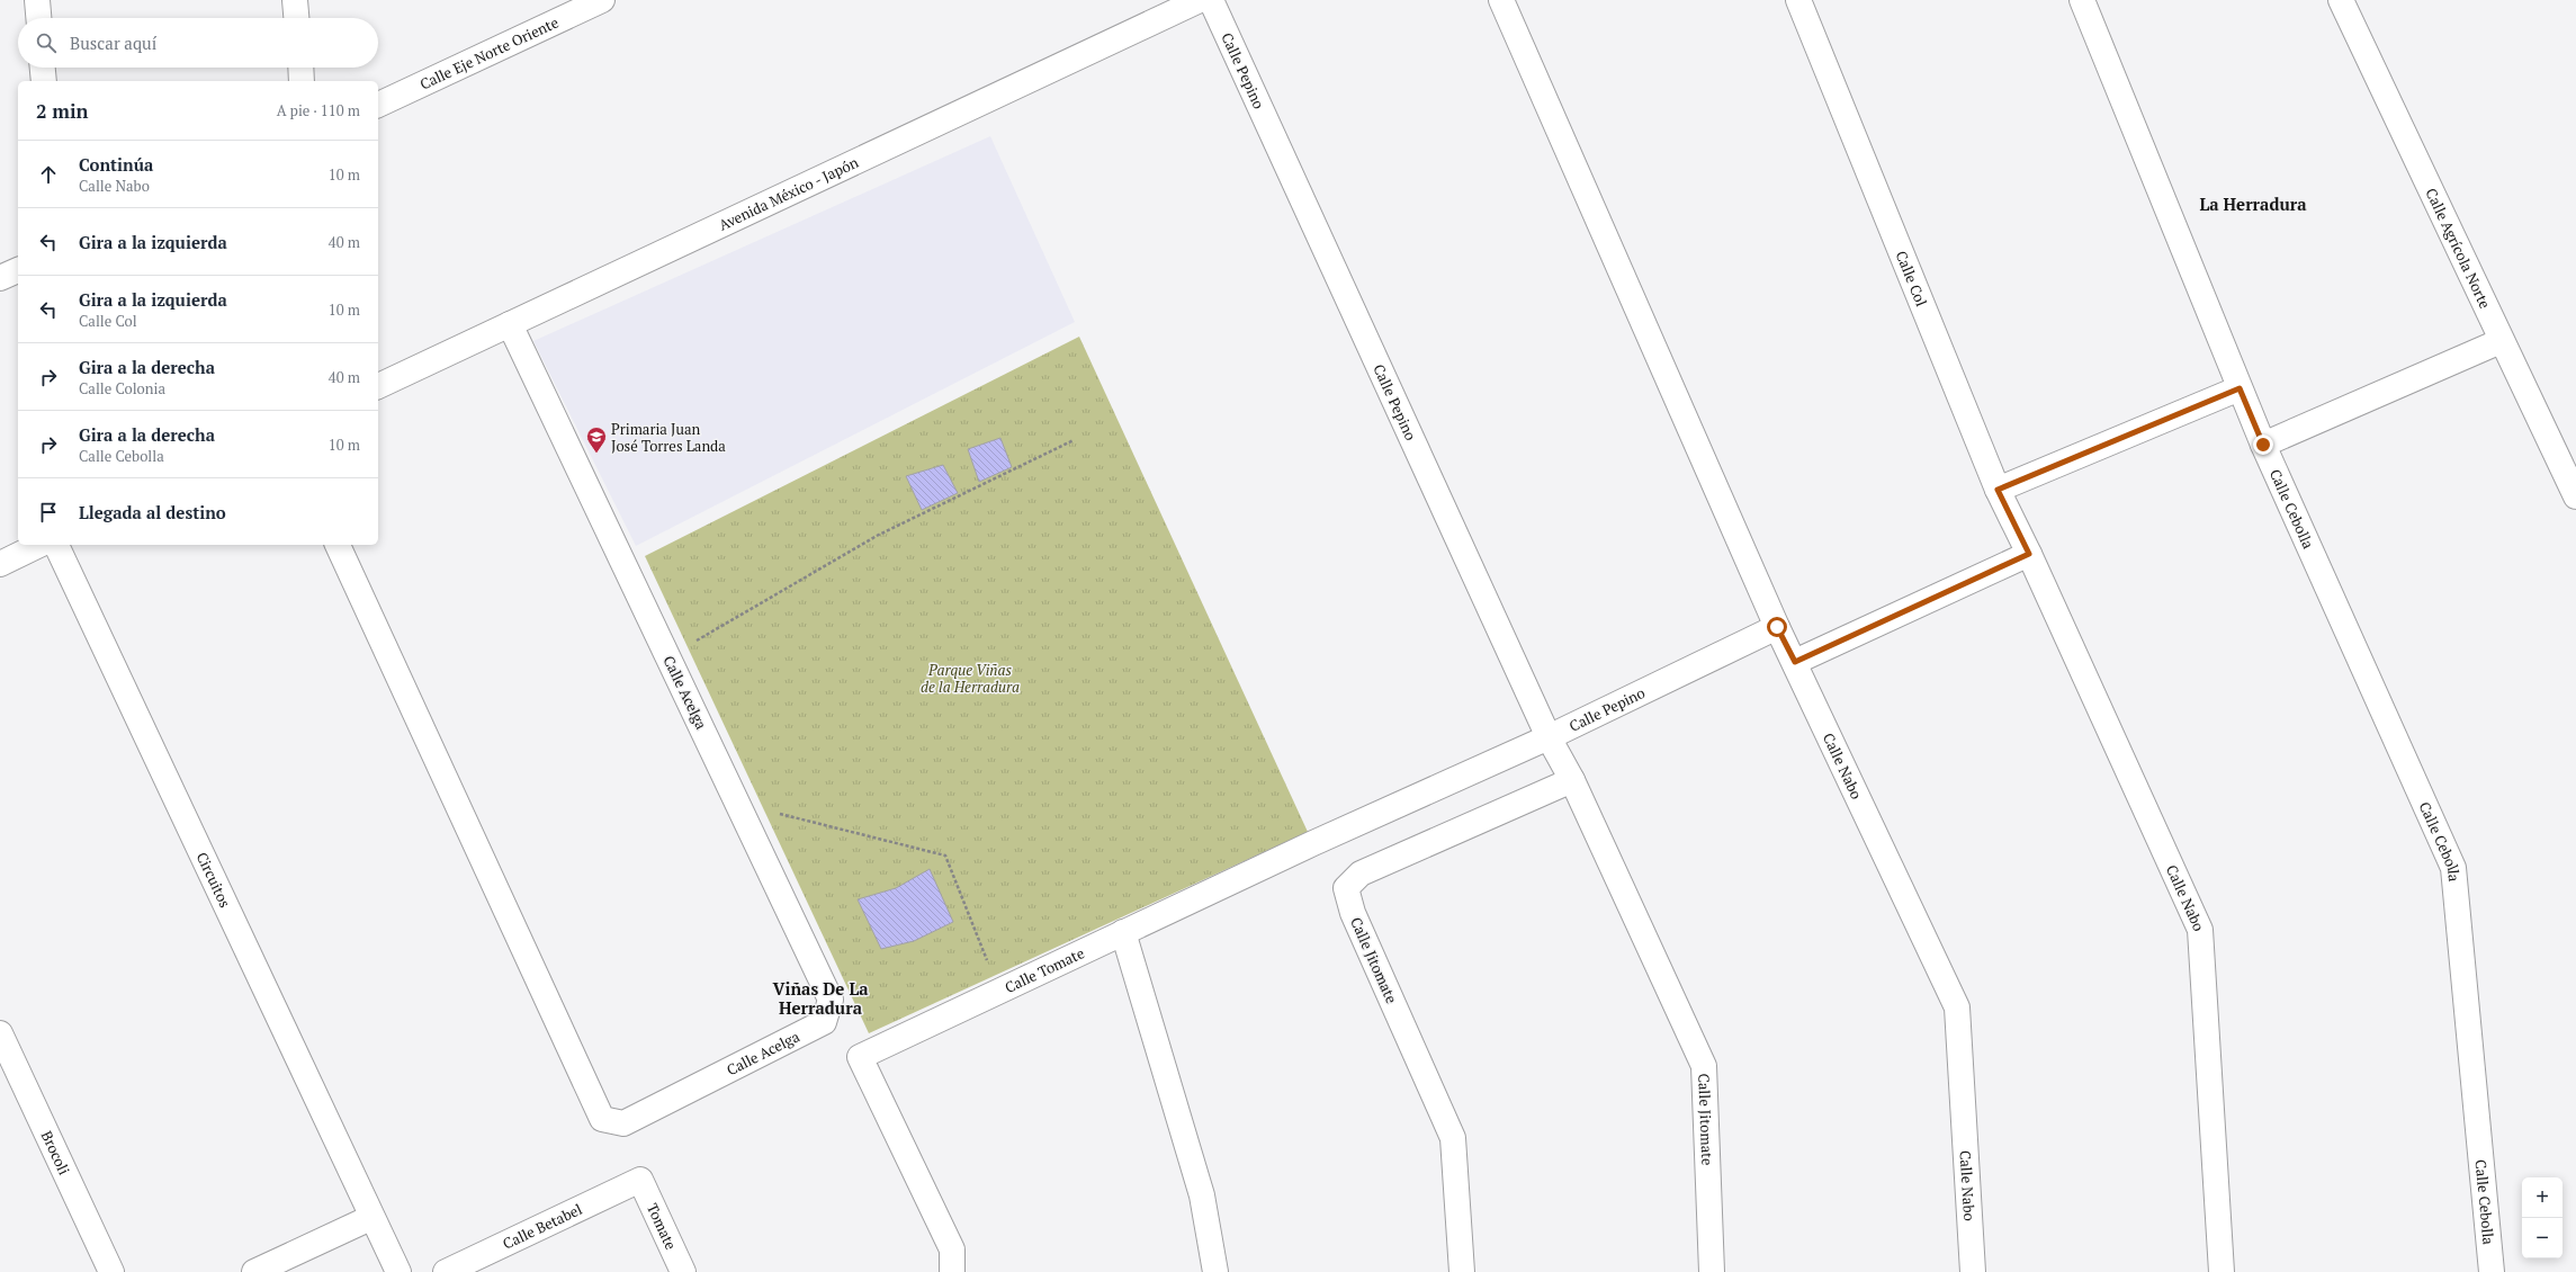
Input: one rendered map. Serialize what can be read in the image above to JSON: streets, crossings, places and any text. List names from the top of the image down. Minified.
{"streets":{"street":["Calle Eje Norte Oriente","Calle Pepino","Avenida México - Japón","Calle Agrícola Norte","Calle Col","Calle Cebolla","Calle Acelga","Calle Nabo","Circuitos","Calle Jitomate","Calle Tomate","Brocoli","Calle Betabel","Tomate"]},"crossings":[["Calle Pepino","Calle Nabo"],["Calle Pepino","Calle Jitomate"],["Calle Pepino","Calle Tomate"],["Avenida México - Japón","Calle Acelga"],["Calle Col","Calle Nabo"],["Calle Jitomate","Calle Tomate"],["Calle Betabel","Tomate"]],"districts":["La Herradura","Viñas De La Herradura"],"parks":["Parque Viñas de la Herradura"],"places":{"school or university":["Primaria Juan José Torres Landa"]},"page":{"search":"Buscar aquí","heading":["2 min","A pie · 110 m"],"list":[["Continúa","Calle Nabo","10 m"],["Gira a la izquierda","40 m"],["Gira a la izquierda","Calle Col","10 m"],["Gira a la derecha","Calle Colonia","40 m"],["Gira a la derecha","Calle Cebolla","10 m"],"Llegada al destino"],"map_buttons":["+","−"]}}
